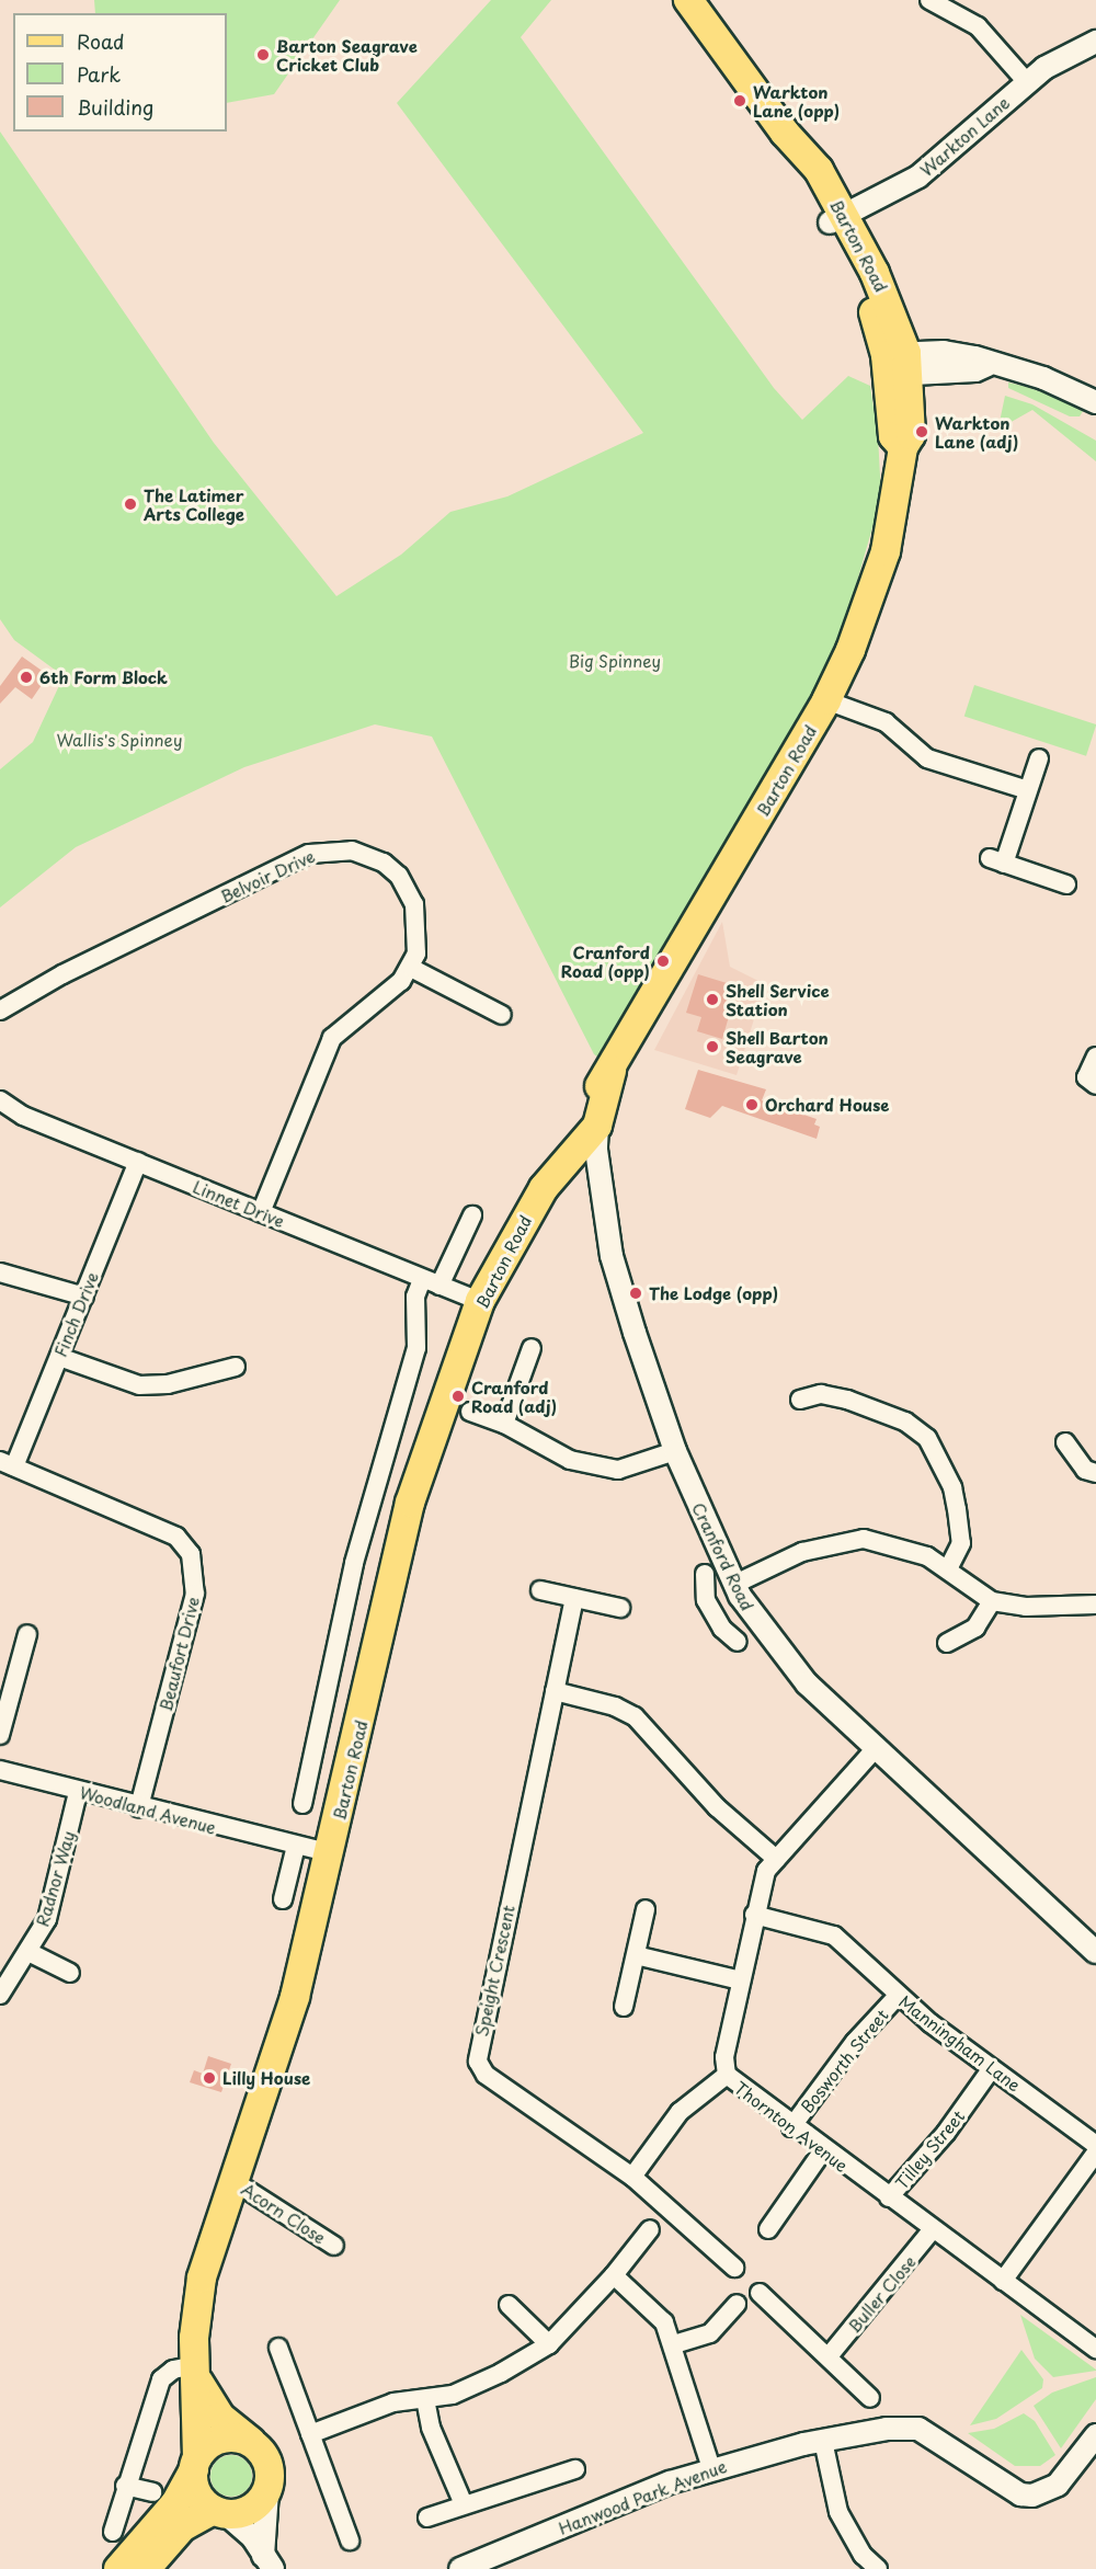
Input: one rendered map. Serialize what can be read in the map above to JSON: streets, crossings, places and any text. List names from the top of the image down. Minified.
{"streets":{"main road":["Barton Road"],"street":["Warkton Lane","Belvoir Drive","Linnet Drive","Finch Drive","Cranford Road","Beaufort Drive","Woodland Avenue","Radnor Way","Speight Crescent","Manningham Lane","Bosworth Street","Thornton Avenue","Tilley Street","Acorn Close","Buller Close","Hanwood Park Avenue"]},"crossings":[["Warkton Lane","Barton Road"],["Barton Road","Linnet Drive"],["Barton Road","Cranford Road"],["Barton Road","Woodland Avenue"],["Barton Road","Acorn Close"],["Belvoir Drive","Linnet Drive"],["Linnet Drive","Finch Drive"],["Finch Drive","Beaufort Drive"],["Cranford Road","Thornton Avenue"],["Beaufort Drive","Woodland Avenue"],["Woodland Avenue","Radnor Way"],["Manningham Lane","Bosworth Street"],["Manningham Lane","Thornton Avenue"],["Manningham Lane","Tilley Street"],["Bosworth Street","Thornton Avenue"],["Thornton Avenue","Tilley Street"],["Thornton Avenue","Buller Close"]],"parks":["Big Spinney","Wallis's Spinney"],"places":["Barton Seagrave Cricket Club","Warkton Lane (opp)","Warkton Lane (adj)","The Latimer Arts College","6th Form Block","Cranford Road (opp)","Shell Service Station","Shell Barton Seagrave","Orchard House","The Lodge (opp)","Cranford Road (adj)","Lilly House"],"legend":["Road","Park","Building"]}
